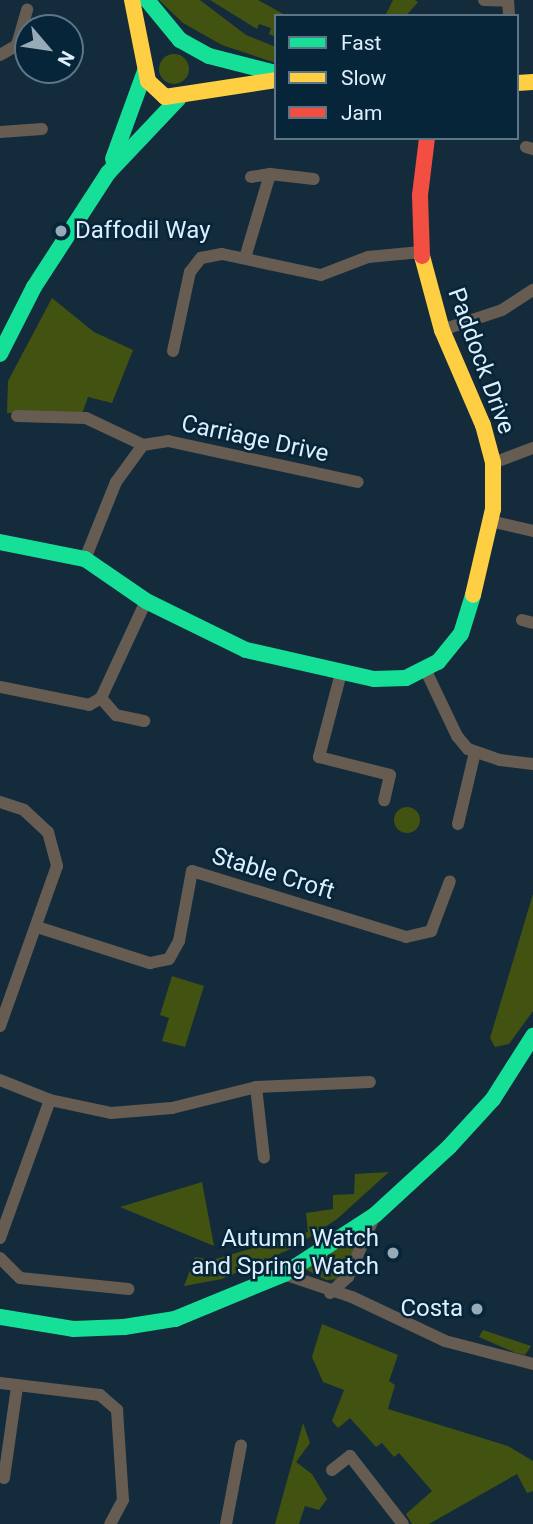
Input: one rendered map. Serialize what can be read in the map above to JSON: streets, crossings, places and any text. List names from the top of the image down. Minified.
{"streets":{"street":["Paddock Drive","Carriage Drive","Stable Croft"]},"places":["Daffodil Way","Autumn Watch and Spring Watch","Costa"],"legend":["Fast","Slow","Jam"],"north":"bottom right"}
